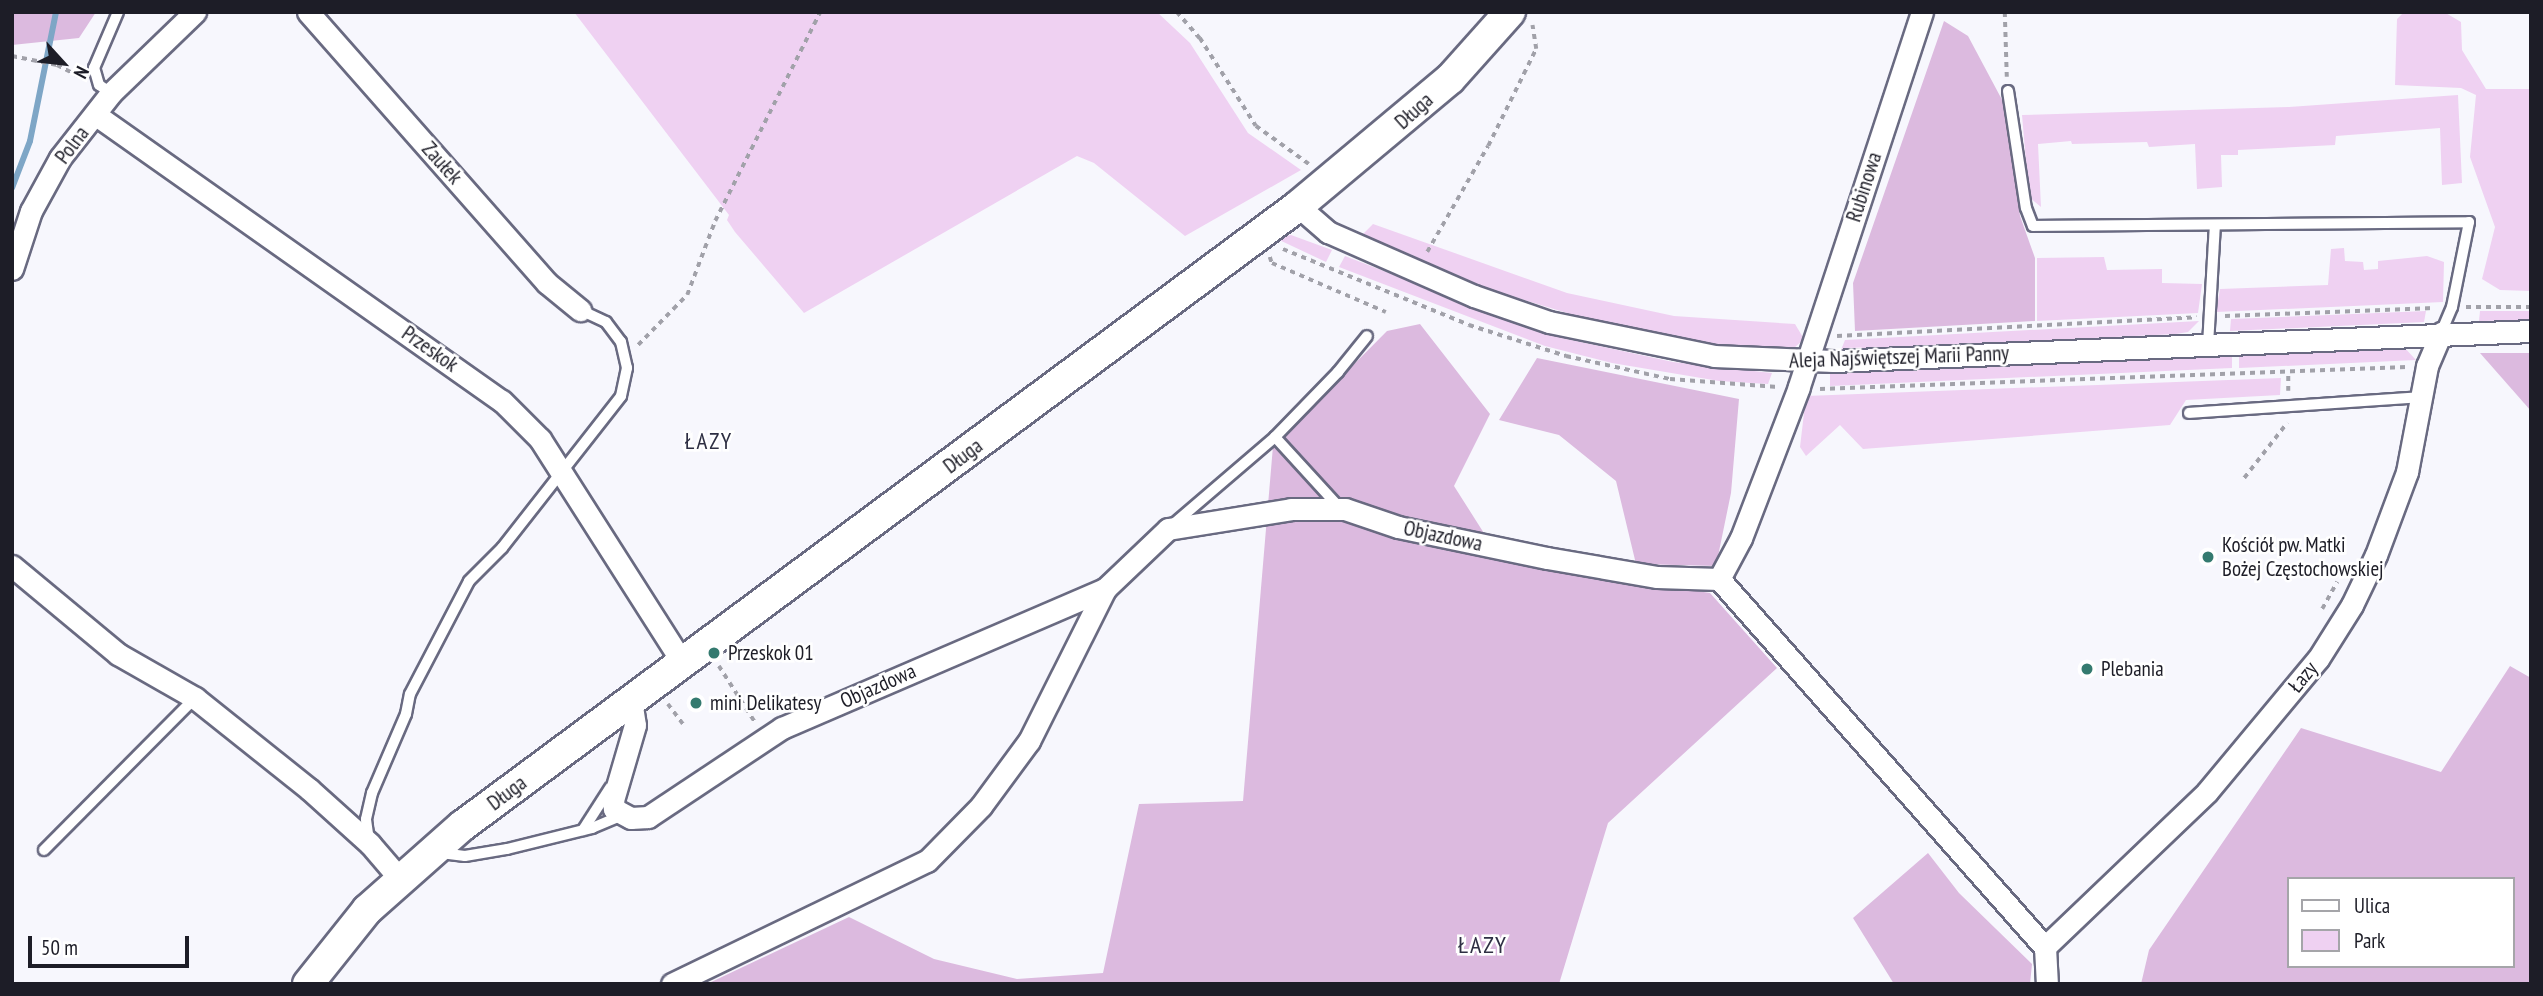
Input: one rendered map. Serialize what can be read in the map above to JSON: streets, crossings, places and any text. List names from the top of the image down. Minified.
{"streets":{"street":["Długa","Polna","Zaułek","Rubinowa","Przeskok","Aleja Najświętszej Marii Panny","Objazdowa","Łazy"]},"crossings":[["Długa","Przeskok"],["Długa","Aleja Najświętszej Marii Panny"],["Polna","Przeskok"],["Rubinowa","Aleja Najświętszej Marii Panny"],["Rubinowa","Objazdowa"],["Aleja Najświętszej Marii Panny","Łazy"]],"districts":["ŁAZY","ŁAZY"],"places":["Kościół pw. Matki Bożej Częstochowskiej","Przeskok 01","Plebania","mini Delikatesy"],"legend":["Ulica","Park"],"scale_bar":"50 m","north":"bottom right"}
